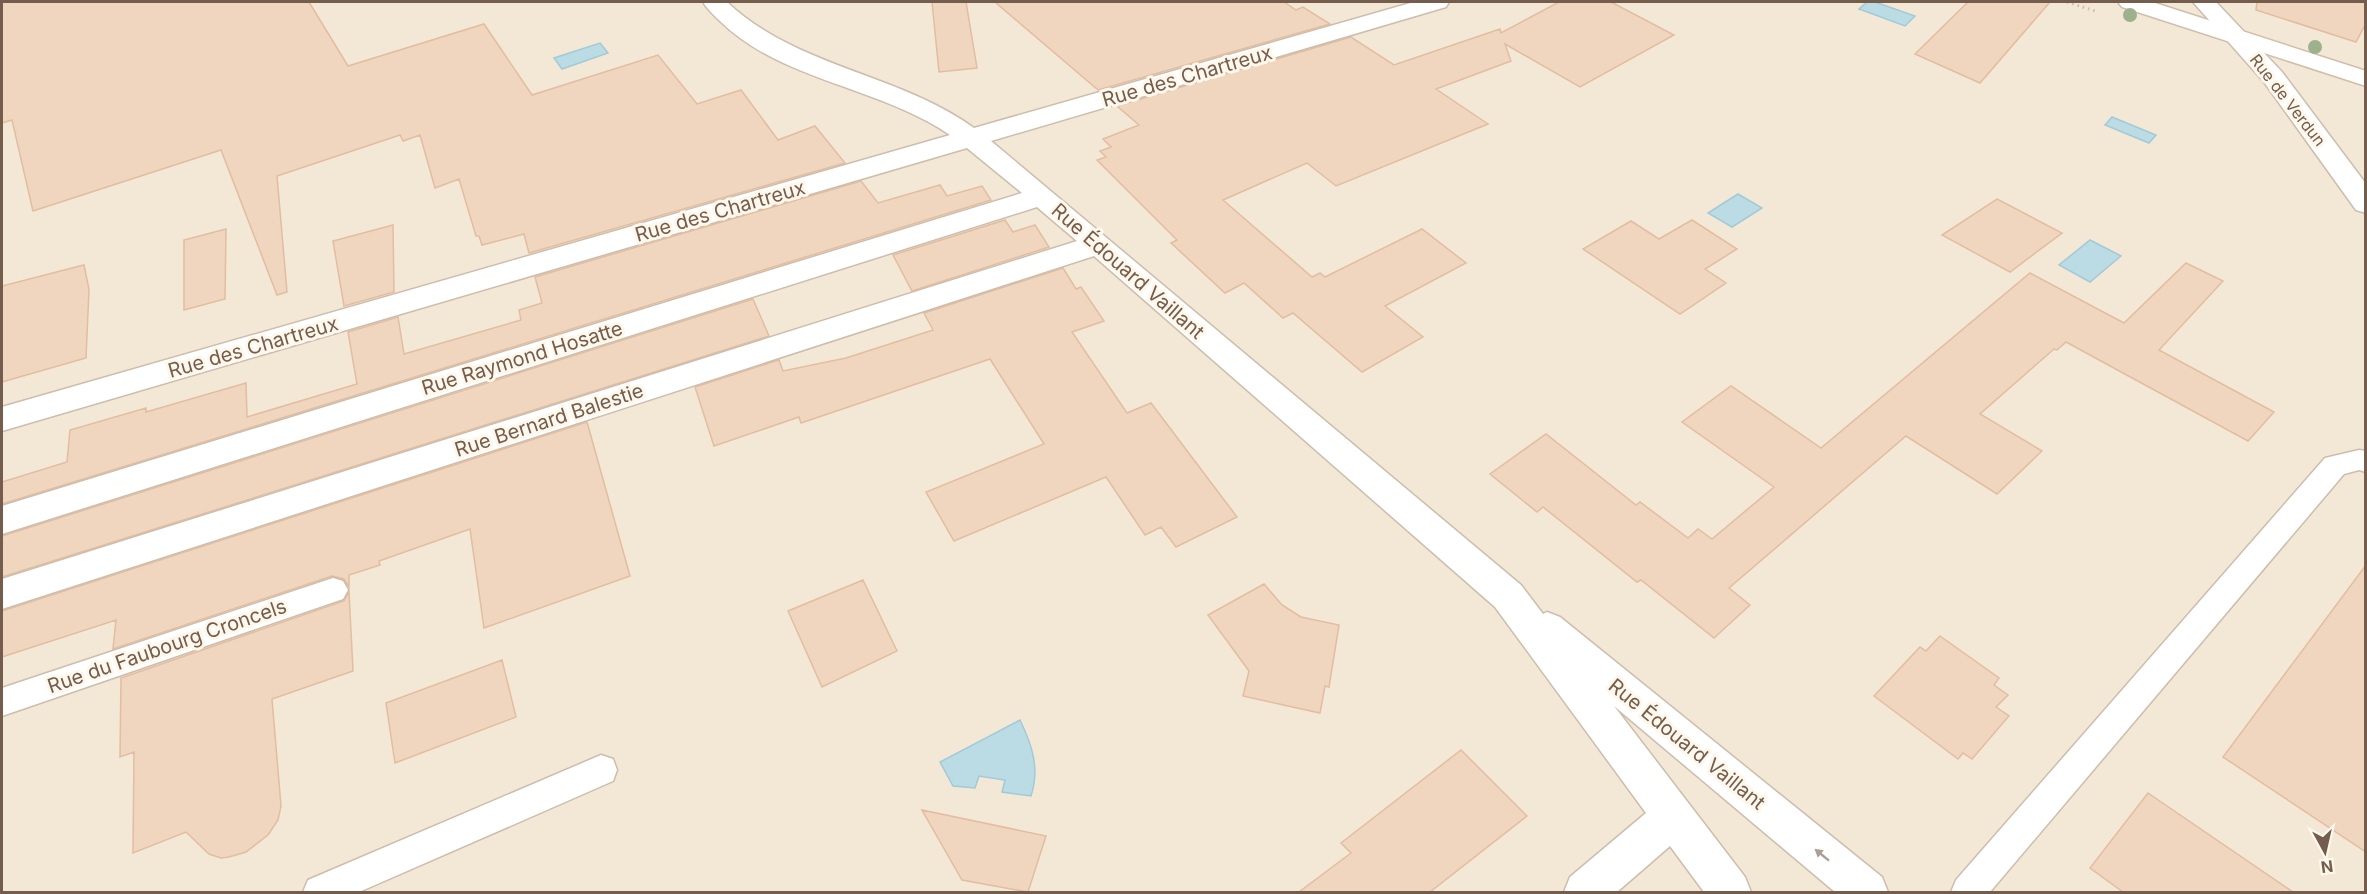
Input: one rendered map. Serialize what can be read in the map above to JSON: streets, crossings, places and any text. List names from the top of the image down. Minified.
{"streets":{"street":["Rue des Chartreux","Rue de Verdun","Rue Édouard Vaillant","Rue Raymond Hosatte","Rue Bernard Balestie"],"lane":["Rue du Faubourg Croncels"]},"crossings":[["Rue des Chartreux","Rue Édouard Vaillant"],["Rue Édouard Vaillant","Rue Raymond Hosatte"],["Rue Édouard Vaillant","Rue Bernard Balestie"]],"north":"bottom"}
